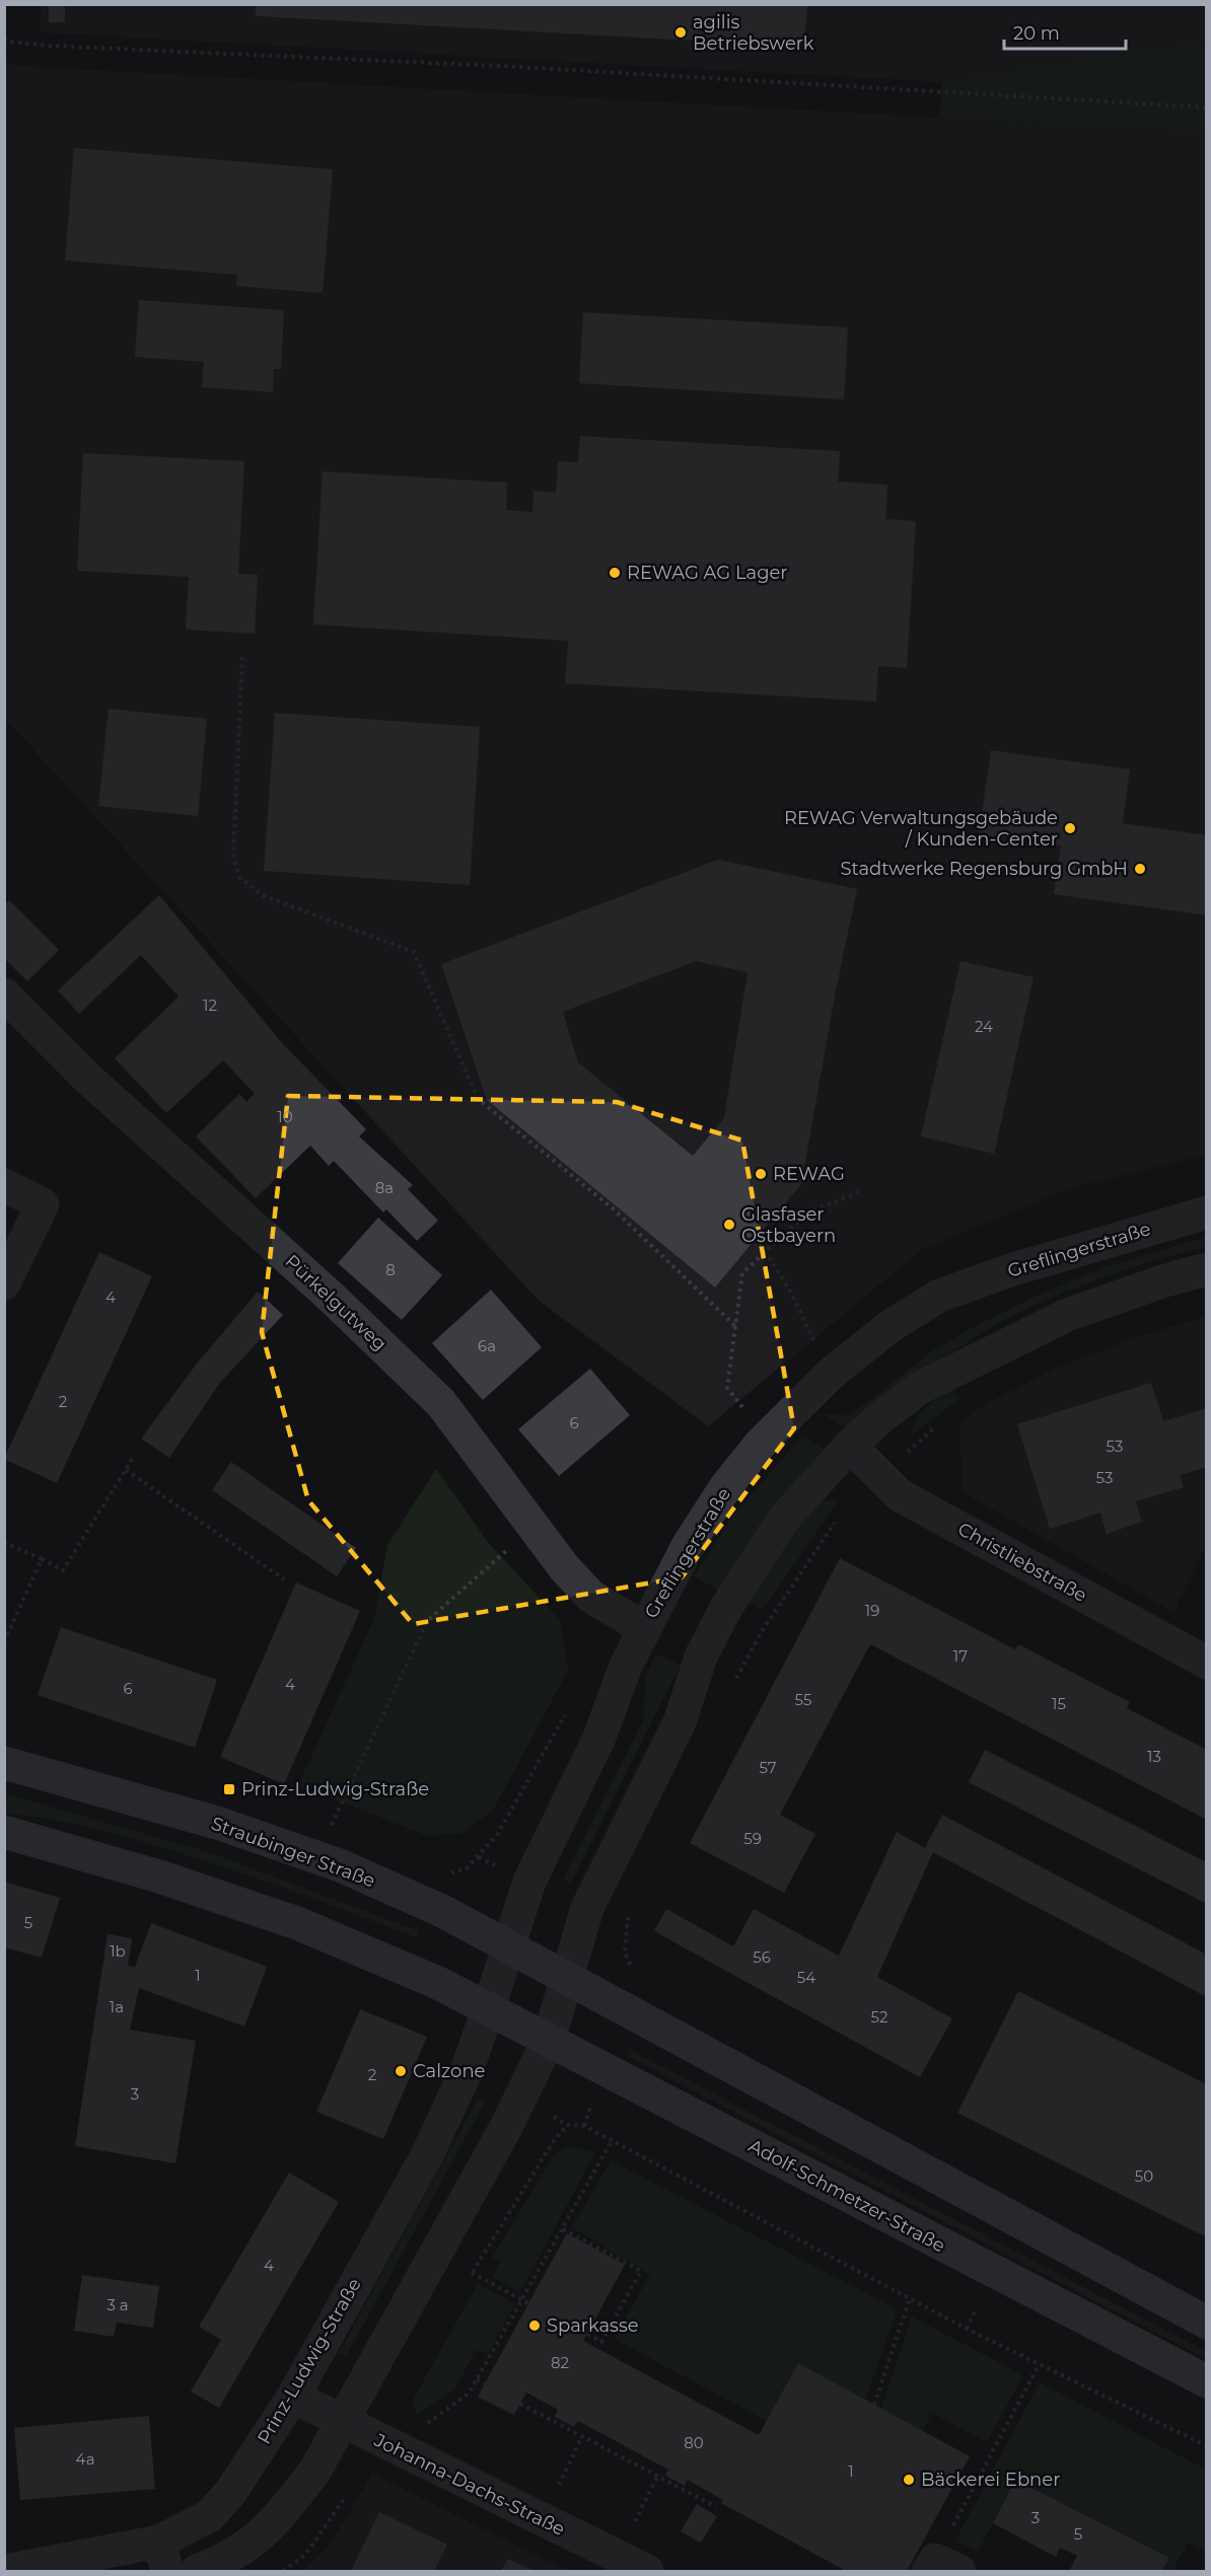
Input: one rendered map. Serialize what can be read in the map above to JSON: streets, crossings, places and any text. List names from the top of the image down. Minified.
{"streets":{"main road":["Straubinger Straße","Adolf-Schmetzer-Straße"],"street":["Greflingerstraße","Pürkelgutweg","Christliebstraße","Prinz-Ludwig-Straße","Johanna-Dachs-Straße"]},"crossings":[["Greflingerstraße","Pürkelgutweg"],["Greflingerstraße","Straubinger Straße"],["Greflingerstraße","Adolf-Schmetzer-Straße"],["Greflingerstraße","Prinz-Ludwig-Straße"],["Adolf-Schmetzer-Straße","Prinz-Ludwig-Straße"],["Prinz-Ludwig-Straße","Johanna-Dachs-Straße"]],"places":{"other":["agilis Betriebswerk","REWAG AG Lager","REWAG Verwaltungsgebäude / Kunden-Center","Stadtwerke Regensburg GmbH","REWAG","Glasfaser Ostbayern","Calzone","Sparkasse","Bäckerei Ebner"],"transit":["Prinz-Ludwig-Straße"]},"house_numbers":["12","24","10","8a","8","4","6a","2","6","53","53","19","17","4","6","55","15","13","57","59","5","1b","56","1","54","1a","52","2","3","50","4","3 a","82","80","4a","1","3","5"],"scale_bar":"20 m"}
